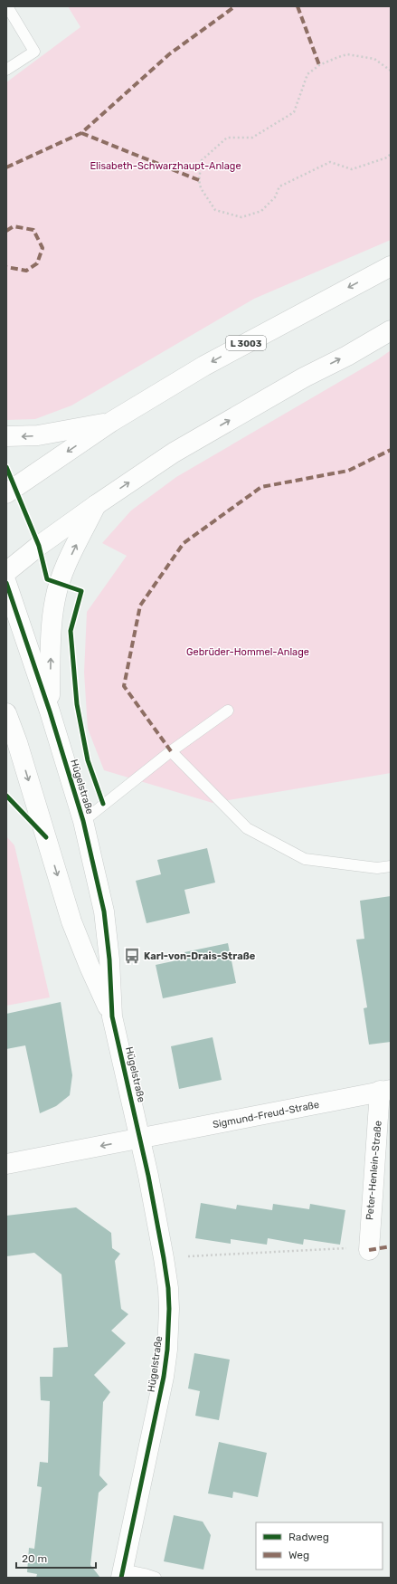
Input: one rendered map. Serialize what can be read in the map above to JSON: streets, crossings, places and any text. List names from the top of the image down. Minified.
{"streets":{"street":["L 3003","Hügelstraße","Sigmund-Freud-Straße","Peter-Henlein-Straße"]},"crossings":[["Hügelstraße","Sigmund-Freud-Straße"],["Sigmund-Freud-Straße","Peter-Henlein-Straße"]],"parks":["Elisabeth-Schwarzhaupt-Anlage","Gebrüder-Hommel-Anlage"],"places":{"bus stop":["Karl-von-Drais-Straße"]},"legend":["Radweg","Weg"],"scale_bar":"20 m"}
